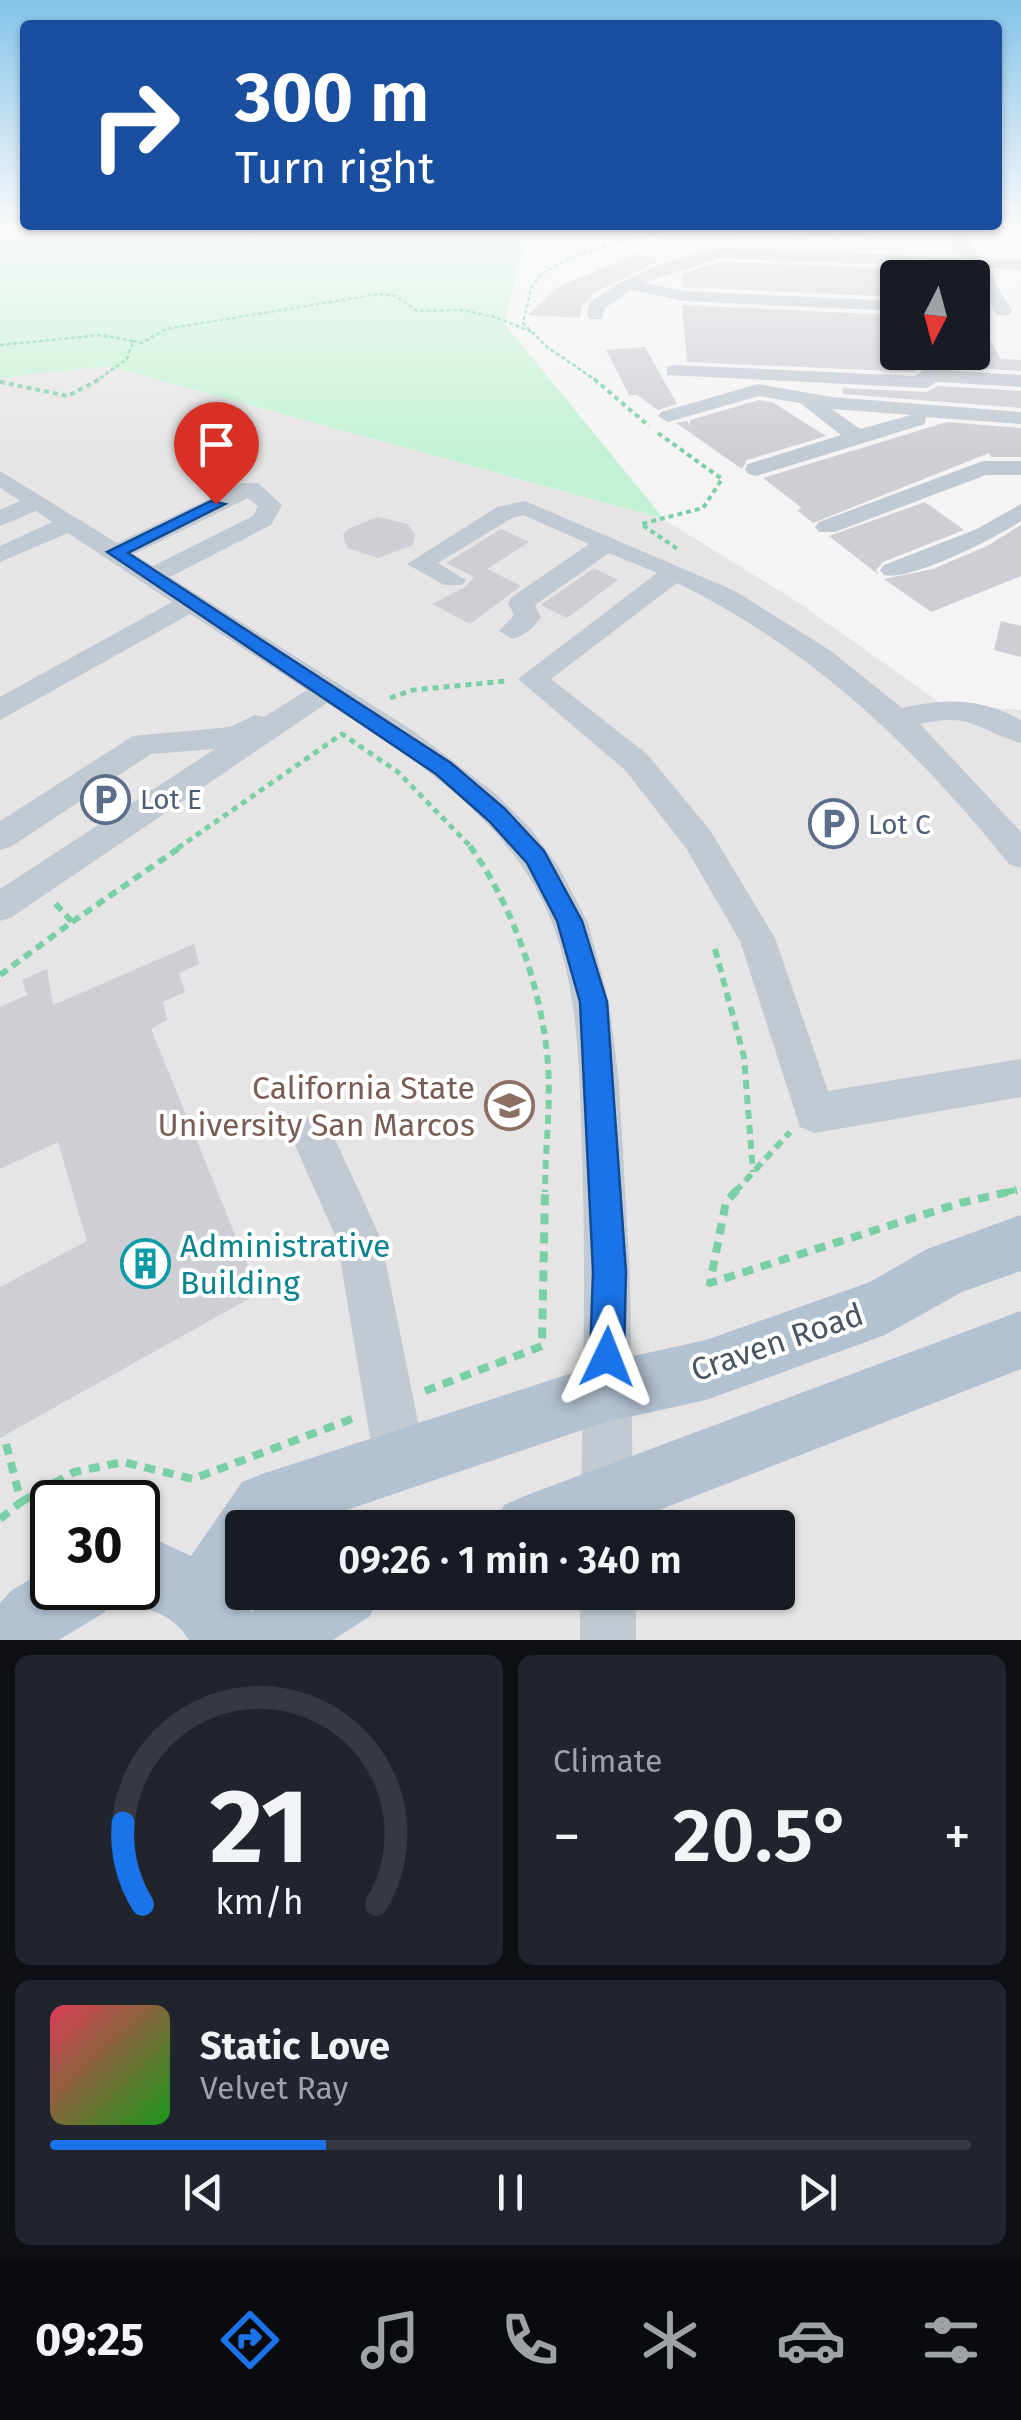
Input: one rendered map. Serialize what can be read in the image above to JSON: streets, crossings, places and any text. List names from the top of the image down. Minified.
{"streets":{"main road":["Craven Road"]},"places":{"parking":["Lot E","Lot C"],"school or university":["California State University San Marcos"],"building":["Administrative Building"]},"north":"bottom","page":{"turn":["300 m","Turn right"],"limit":"30","trip":"09:26 · 1 min · 340 m","tile":"Climate","heat":["−","20.5°","+"],"song":["Static Love","Velvet Ray"],"tabs":"09:25","gauge":["21","km/h"]}}
